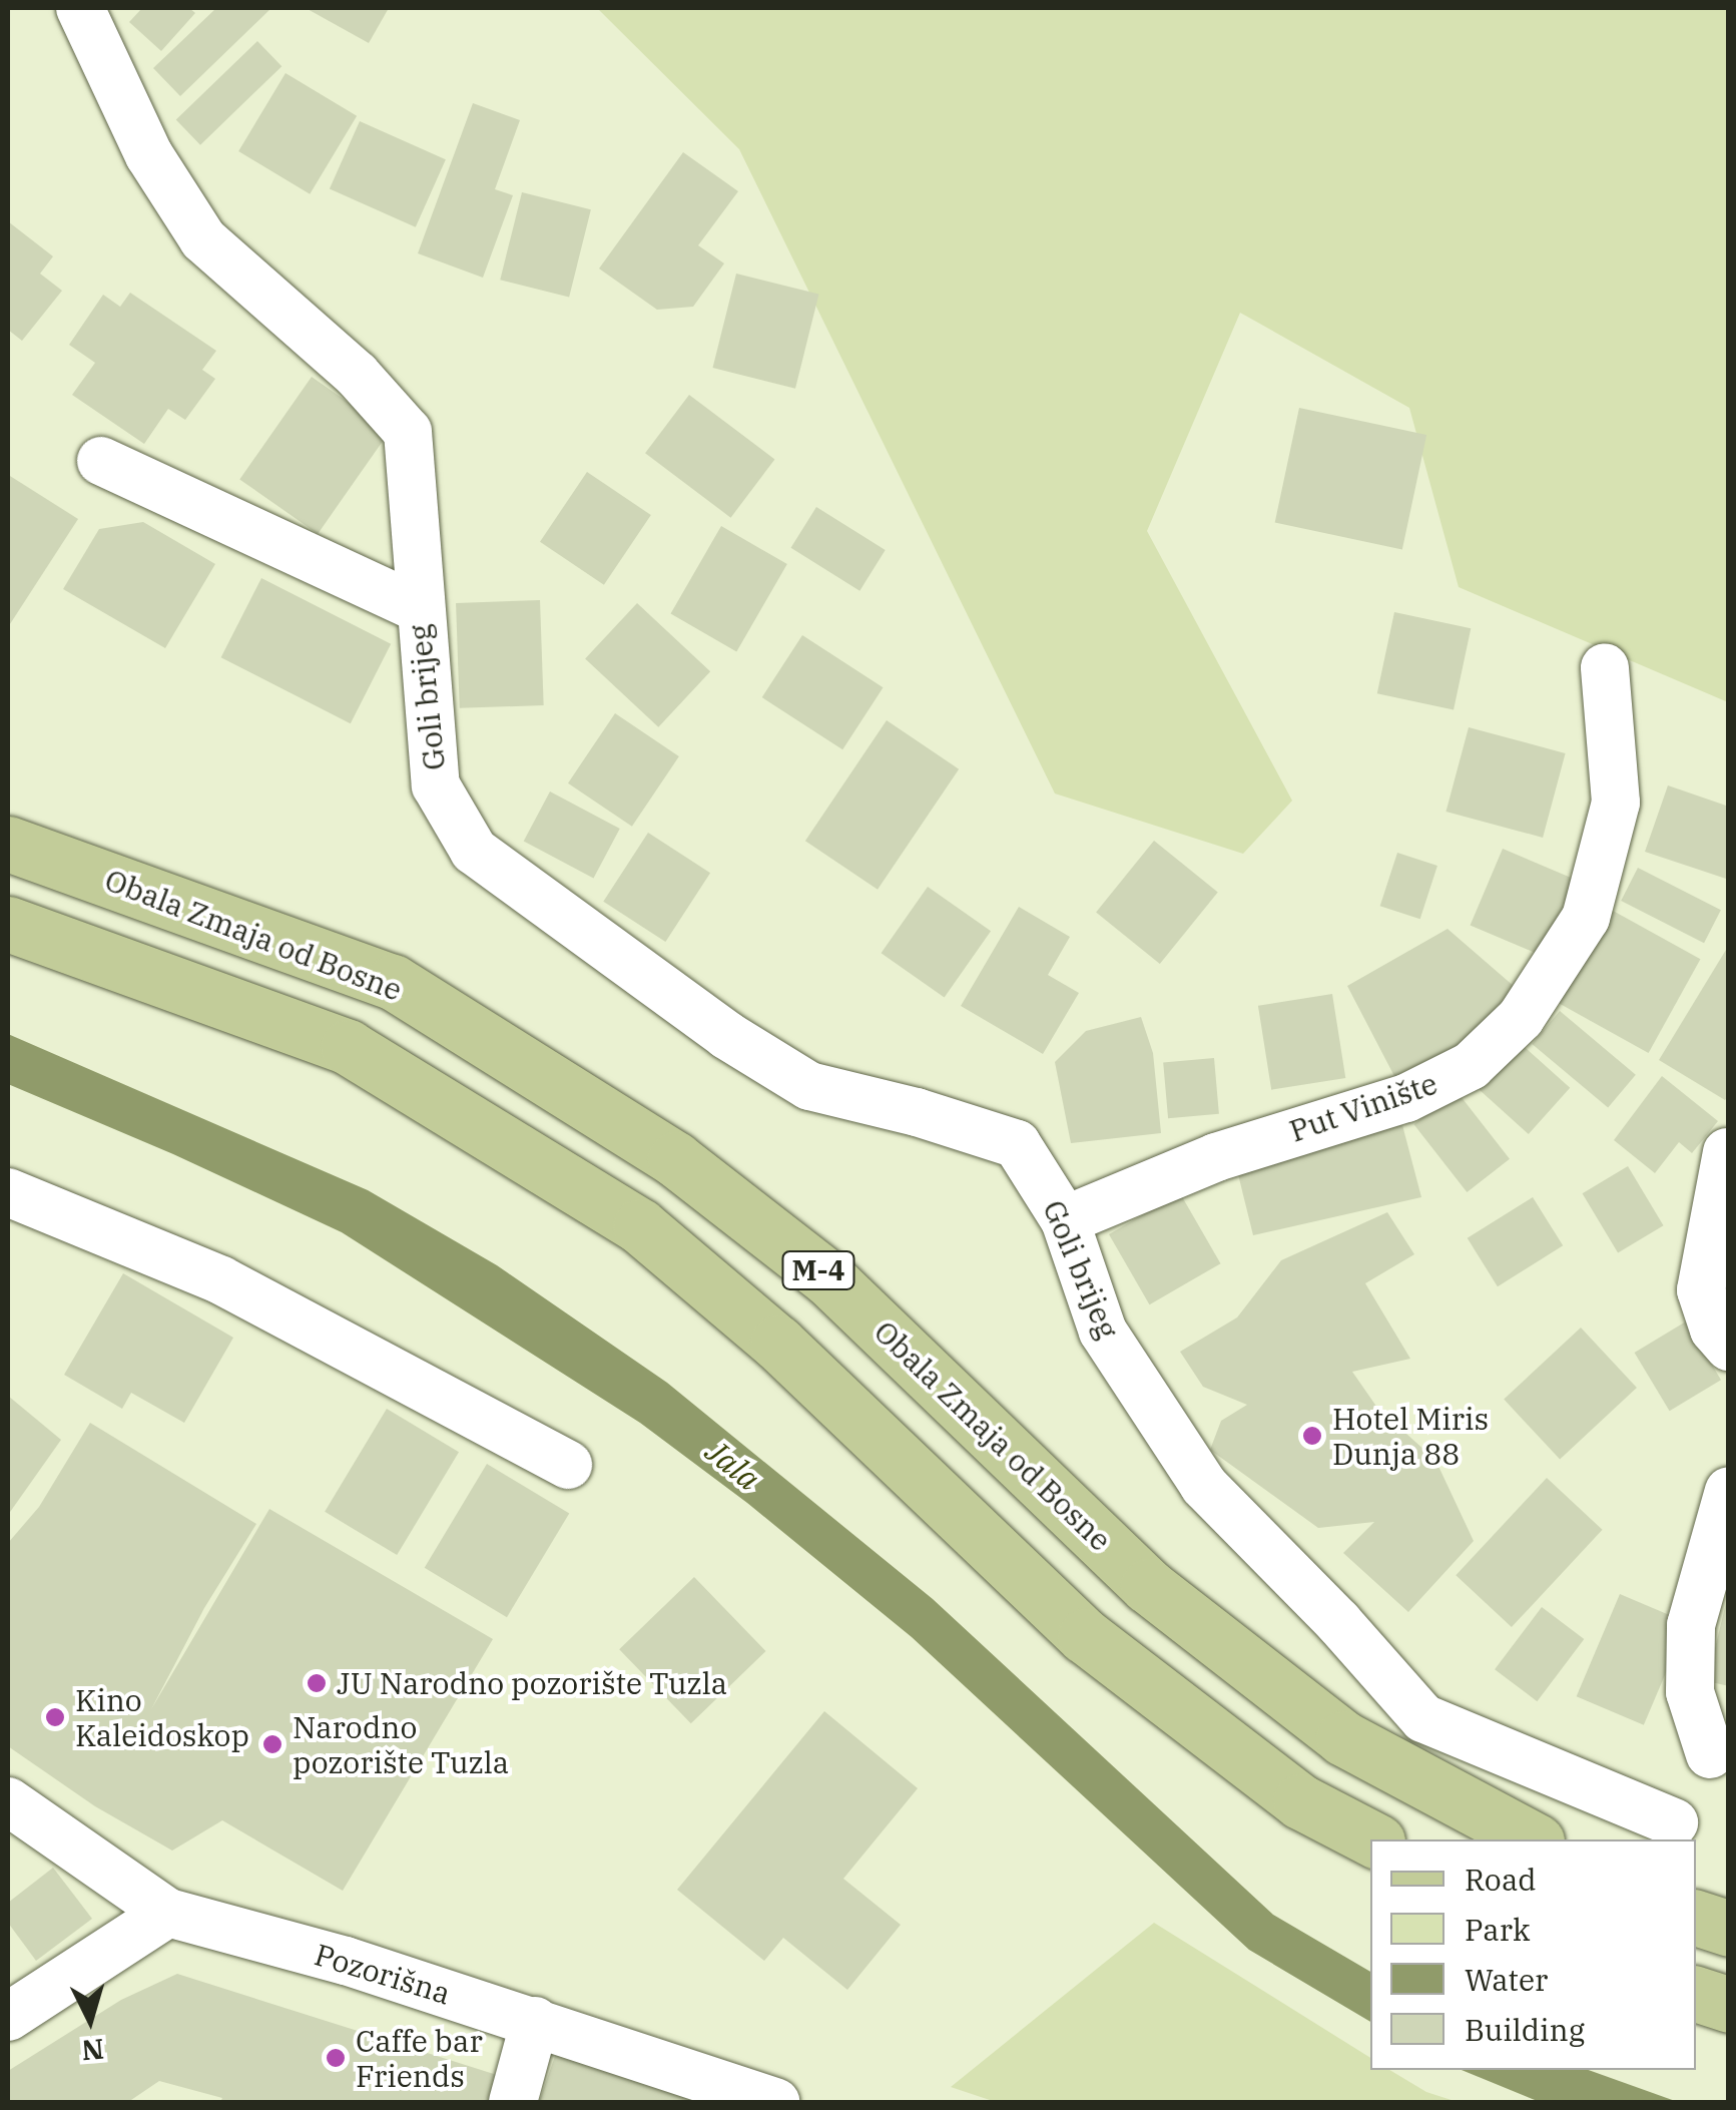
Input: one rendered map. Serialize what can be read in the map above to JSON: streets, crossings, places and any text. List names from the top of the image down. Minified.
{"streets":{"main road":["Obala Zmaja od Bosne","M-4"],"street":["Goli brijeg","Put Vinište","Pozorišna"]},"crossings":[["Goli brijeg","Put Vinište"]],"water":["Jala"],"places":["Hotel Miris Dunja 88","JU Narodno pozorište Tuzla","Kino Kaleidoskop","Narodno pozorište Tuzla","Caffe bar Friends"],"legend":["Road","Park","Water","Building"],"north":"bottom"}
